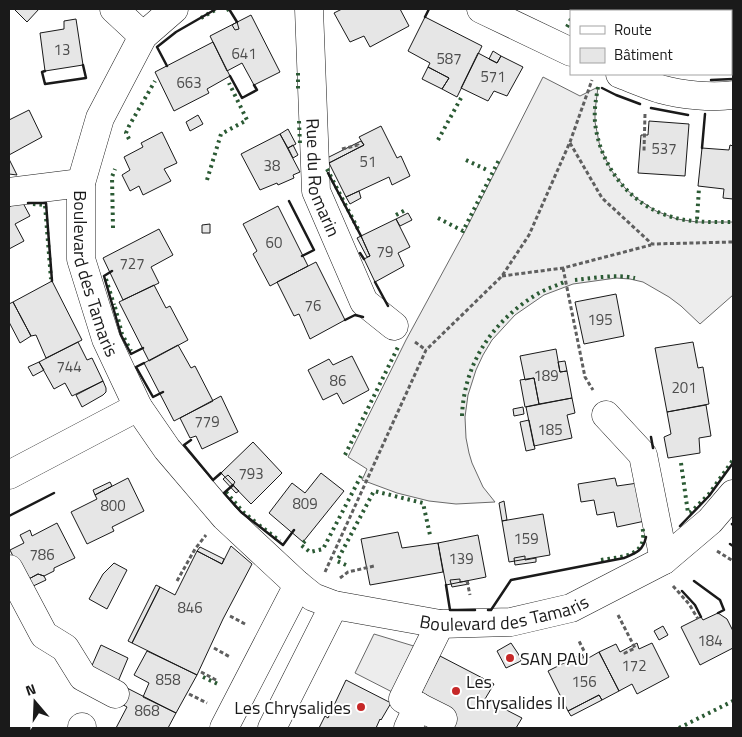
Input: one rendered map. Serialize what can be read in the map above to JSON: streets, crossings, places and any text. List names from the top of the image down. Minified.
{"streets":{"street":["Rue du Romarin","Boulevard des Tamaris"]},"places":["SAN PAU","Les Chrysalides II","Les Chrysalides"],"house_numbers":["13","641","587","571","663","537","51","38","60","79","727","76","195","744","189","86","201","779","185","793","809","800","159","786","139","846","184","172","858","156","868"],"legend":["Route","Bâtiment"],"north":"top"}
